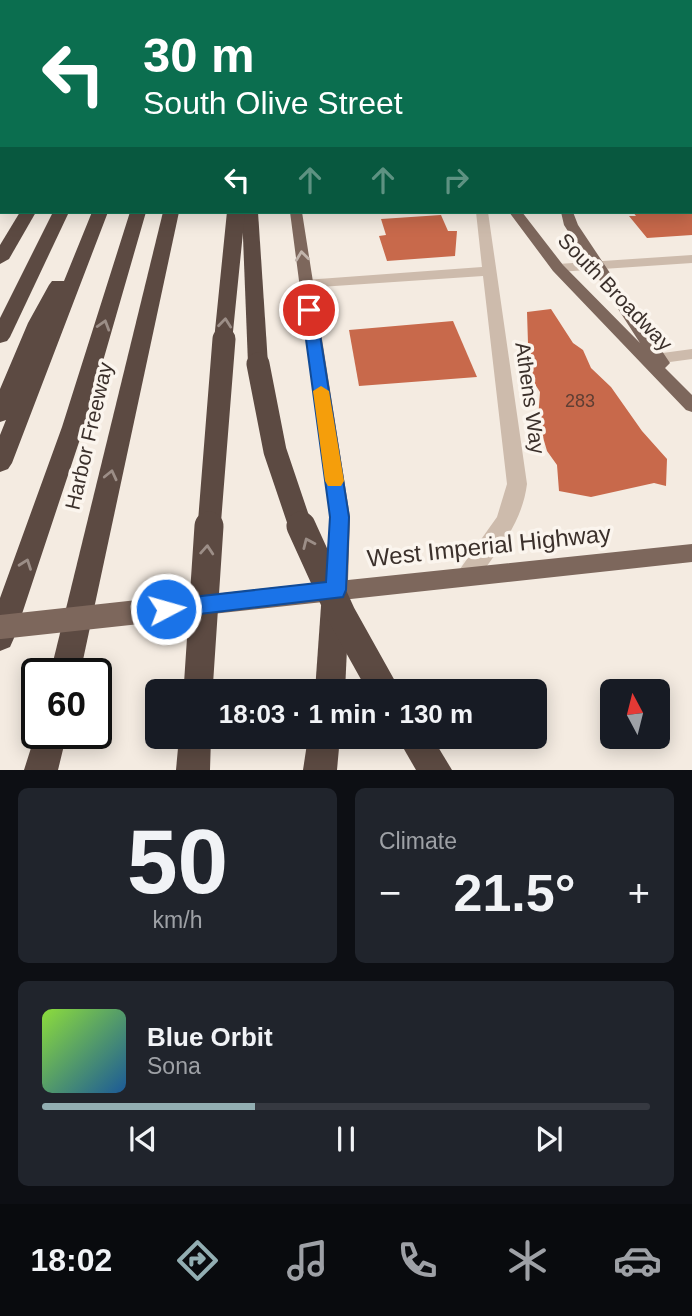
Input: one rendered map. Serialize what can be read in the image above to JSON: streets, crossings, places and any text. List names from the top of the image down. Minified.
{"streets":{"highway":["Harbor Freeway"],"main road":["South Broadway","West Imperial Highway"],"street":["Athens Way"]},"crossings":[["Athens Way","West Imperial Highway"]],"house_numbers":["283"],"north":"top","page":{"turn":["30 m","South Olive Street"],"limit":"60","trip":"18:03 · 1 min · 130 m","tile":[["50","km/h"],"Climate"],"heat":["−","21.5°","+"],"song":["Blue Orbit","Sona"],"tabs":"18:02"}}
